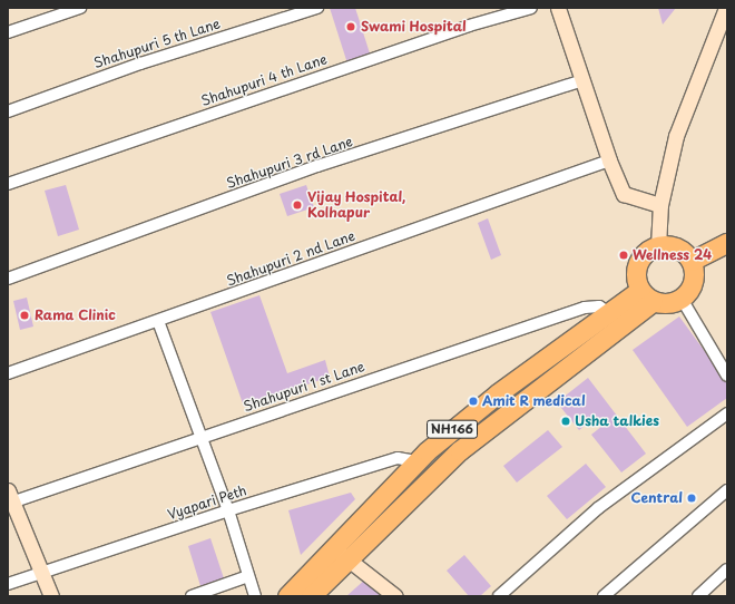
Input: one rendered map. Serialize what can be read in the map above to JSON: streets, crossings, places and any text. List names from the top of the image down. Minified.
{"streets":{"highway":["NH166"],"street":["Shahupuri 5 th Lane","Shahupuri 4 th Lane","Shahupuri 3 rd Lane","Shahupuri 2 nd Lane","Shahupuri 1 st Lane","Vyapari Peth"]},"crossings":[["Shahupuri 1 st Lane","NH166"],["NH166","Vyapari Peth"]],"places":["Swami Hospital","Vijay Hospital, Kolhapur","Wellness 24","Rama Clinic","Amit R medical","Usha talkies","Central"]}
